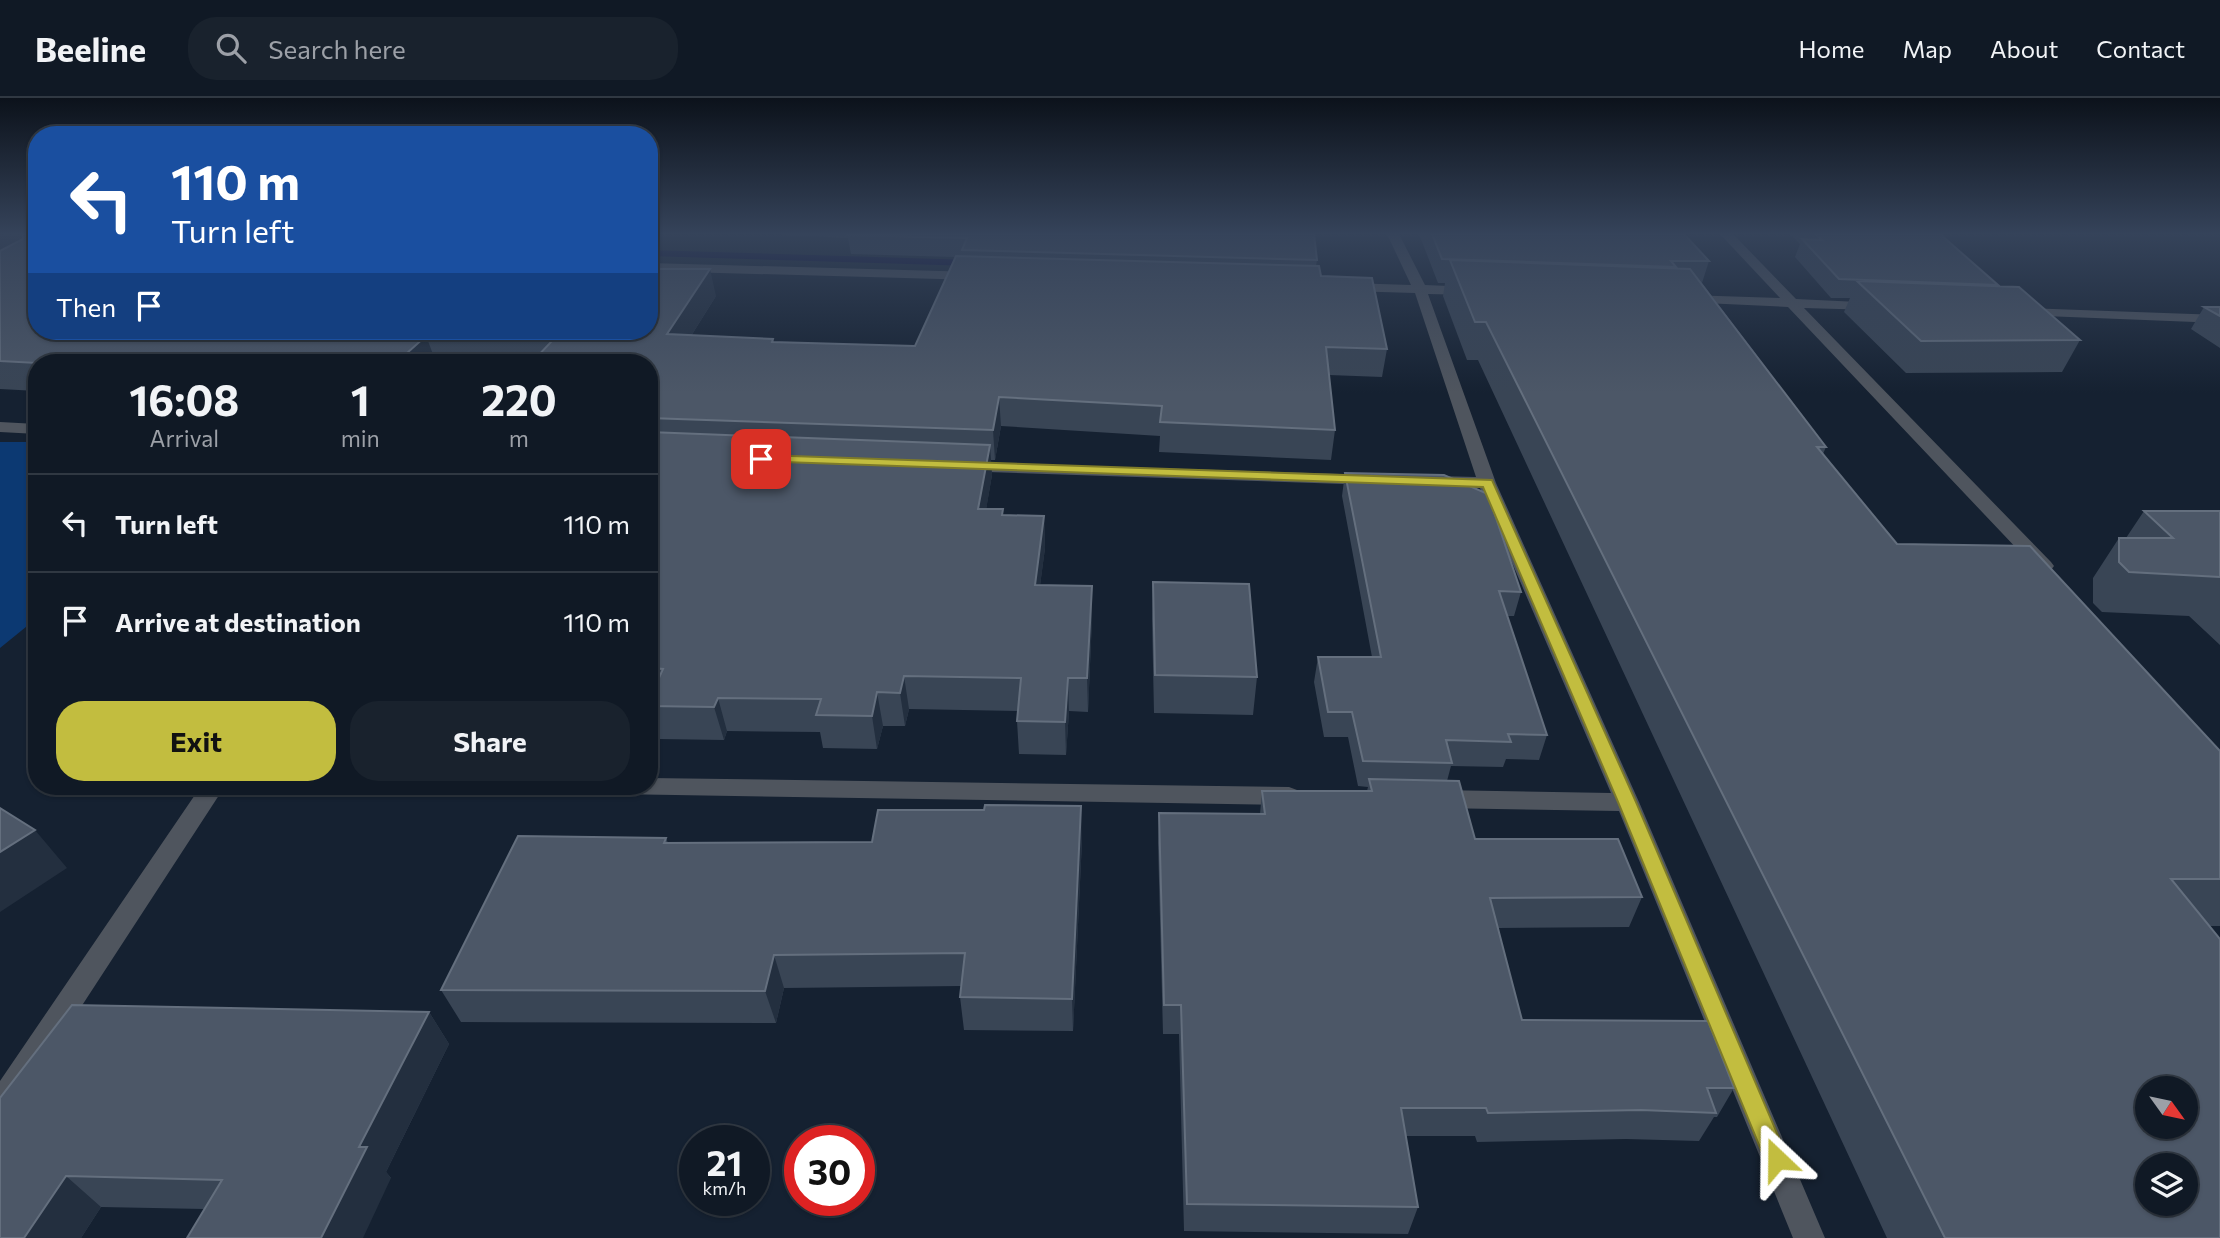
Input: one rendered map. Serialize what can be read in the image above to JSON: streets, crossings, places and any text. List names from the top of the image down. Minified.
{"north":"bottom right","page":{"header":"Beeline","search":"Search here","nav":["Home","Map","About","Contact"],"turn":["110 m","Turn left"],"then":"Then","eta":["16:08","Arrival","1","min","220","m"],"list":[{"name":"Turn left","value":"110 m"},{"name":"Arrive at destination","value":"110 m"}],"buttons":["Exit","Share"],"speed":"21 km/h","limit":"30"}}
